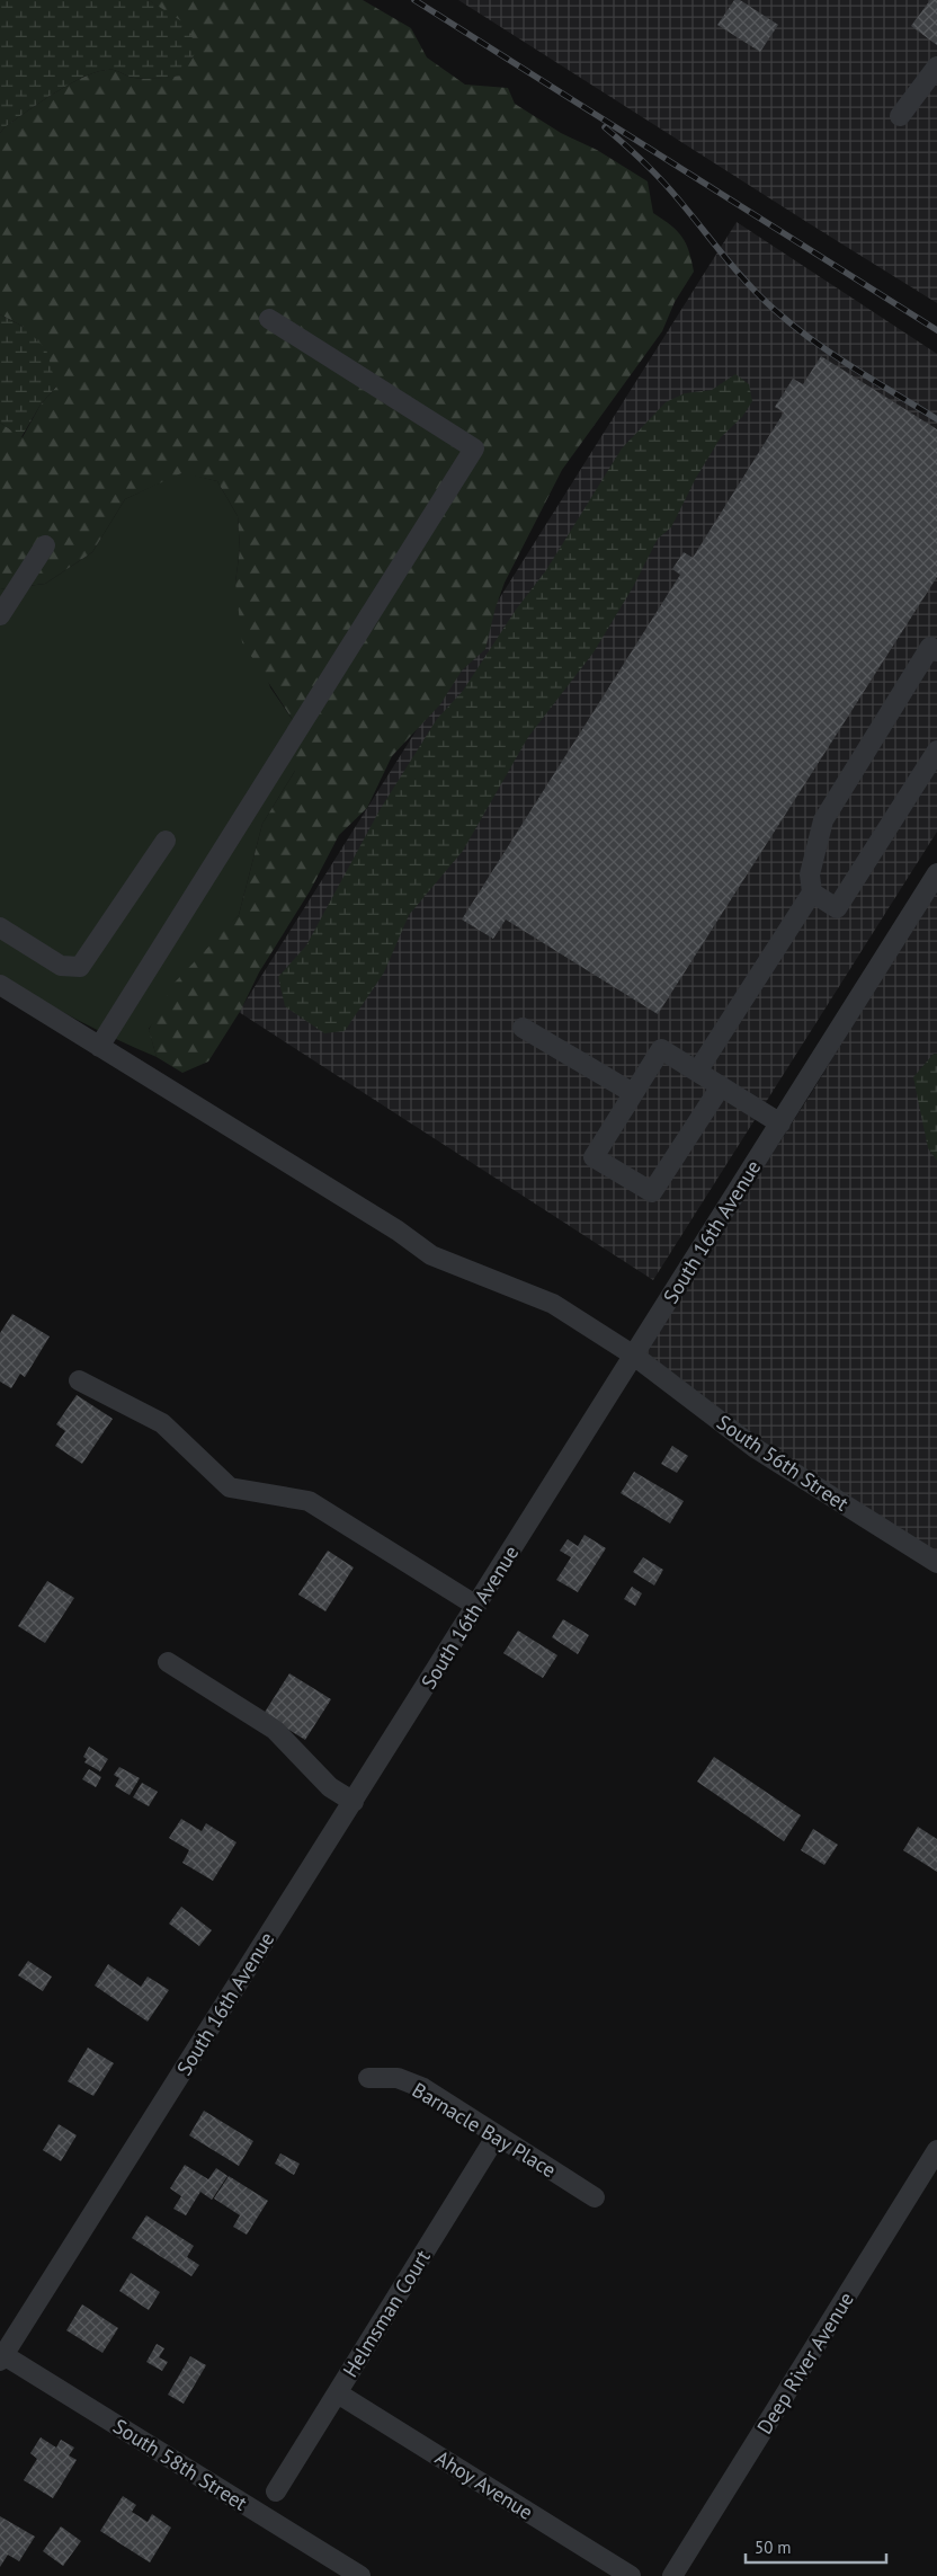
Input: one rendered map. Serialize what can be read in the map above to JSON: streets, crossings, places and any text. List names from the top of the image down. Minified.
{"streets":{"street":["South 16th Avenue","South 56th Street","Barnacle Bay Place","Helmsman Court","Deep River Avenue","South 58th Street","Ahoy Avenue"]},"crossings":[["South 16th Avenue","South 56th Street"],["South 16th Avenue","South 58th Street"],["Barnacle Bay Place","Helmsman Court"],["Helmsman Court","Ahoy Avenue"]],"scale_bar":"50 m"}
